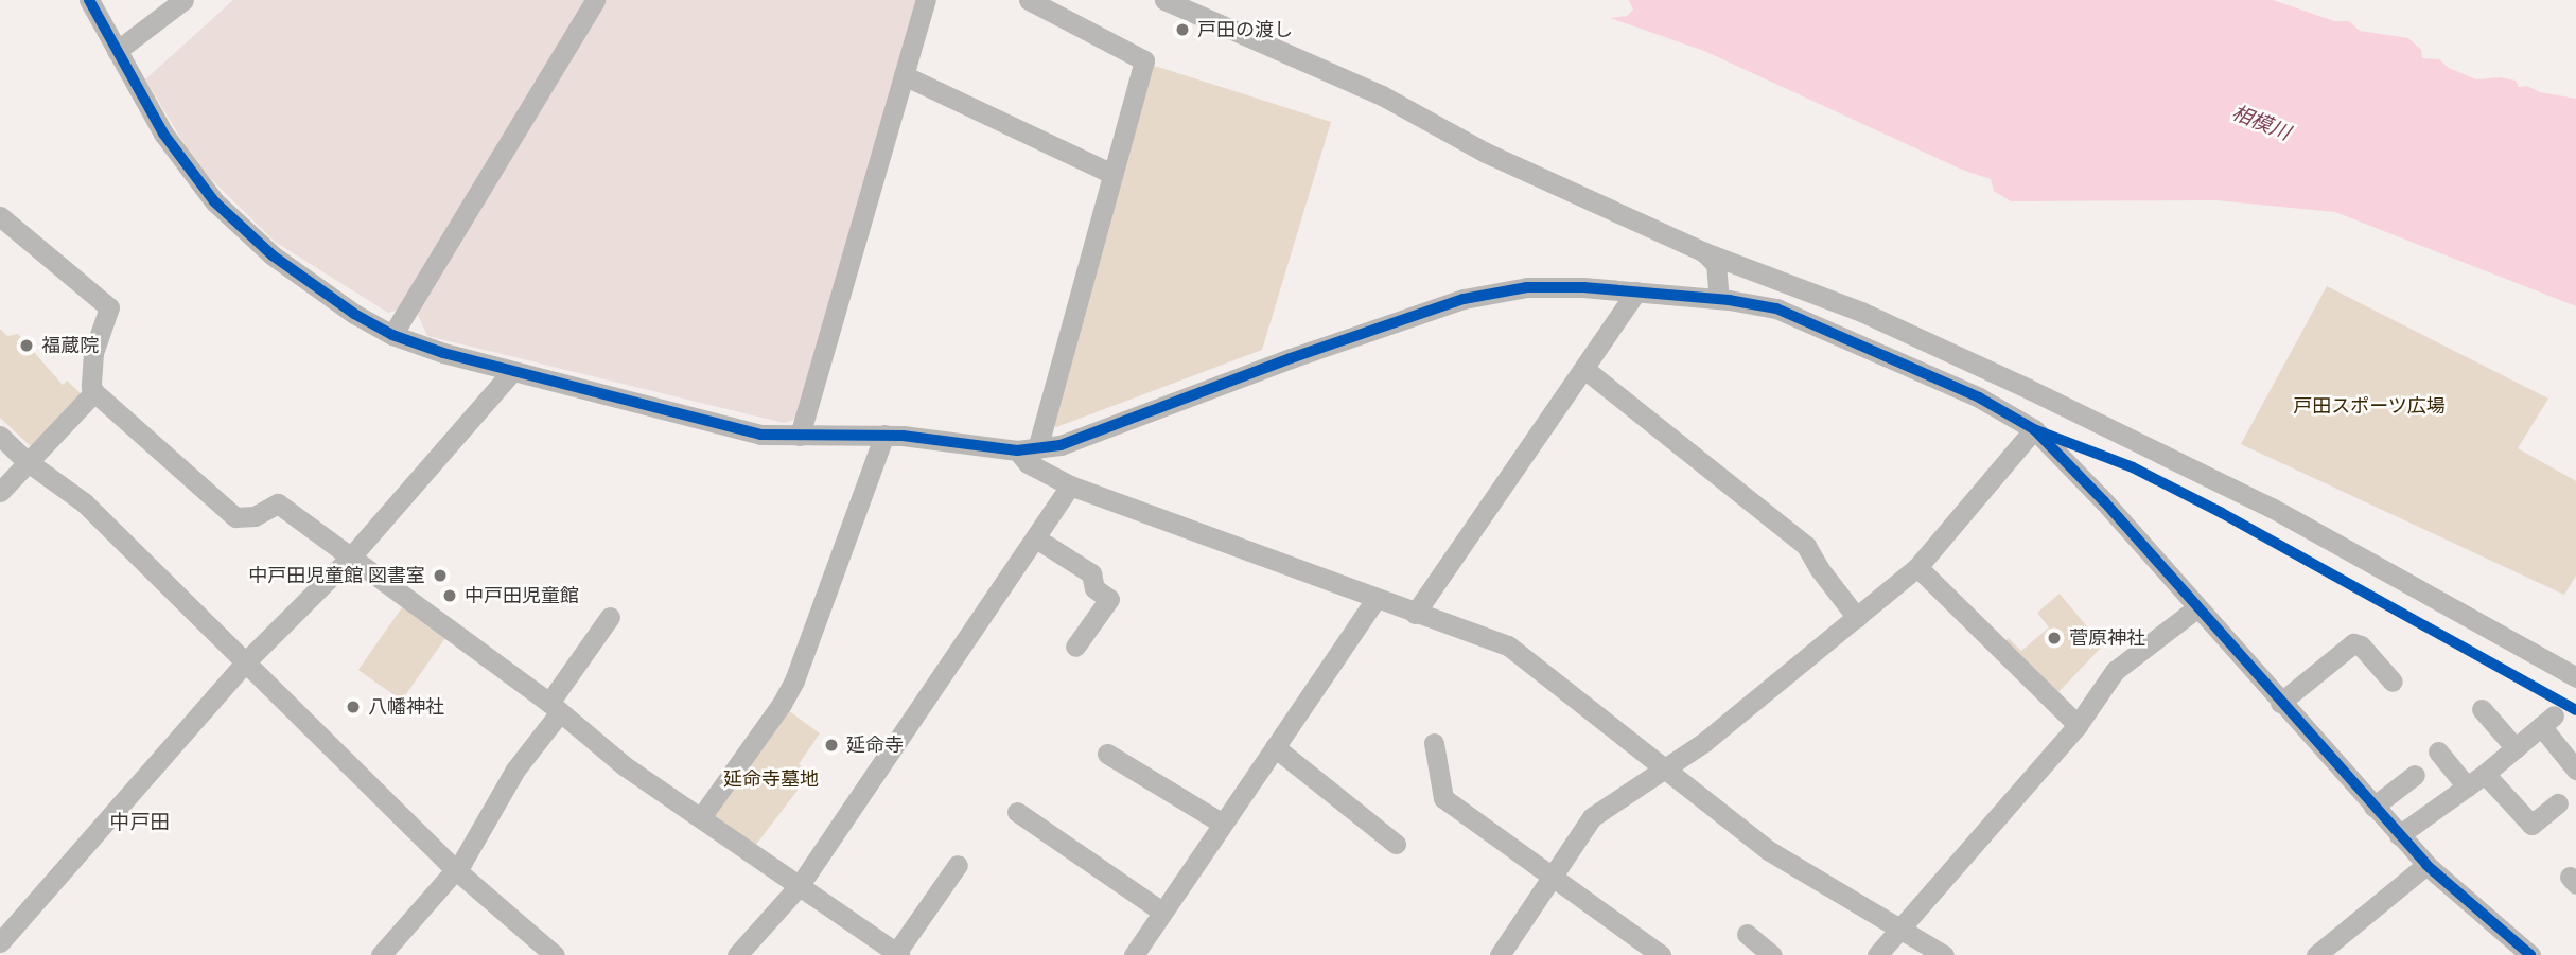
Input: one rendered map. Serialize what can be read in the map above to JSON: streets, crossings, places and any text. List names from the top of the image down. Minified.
{"districts":["中戸田"],"water":["相模川"],"parks":["戸田スポーツ広場","延命寺墓地"],"places":["戸田の渡し","福蔵院","中戸田児童館 図書室","中戸田児童館","菅原神社","八幡神社","延命寺"]}
